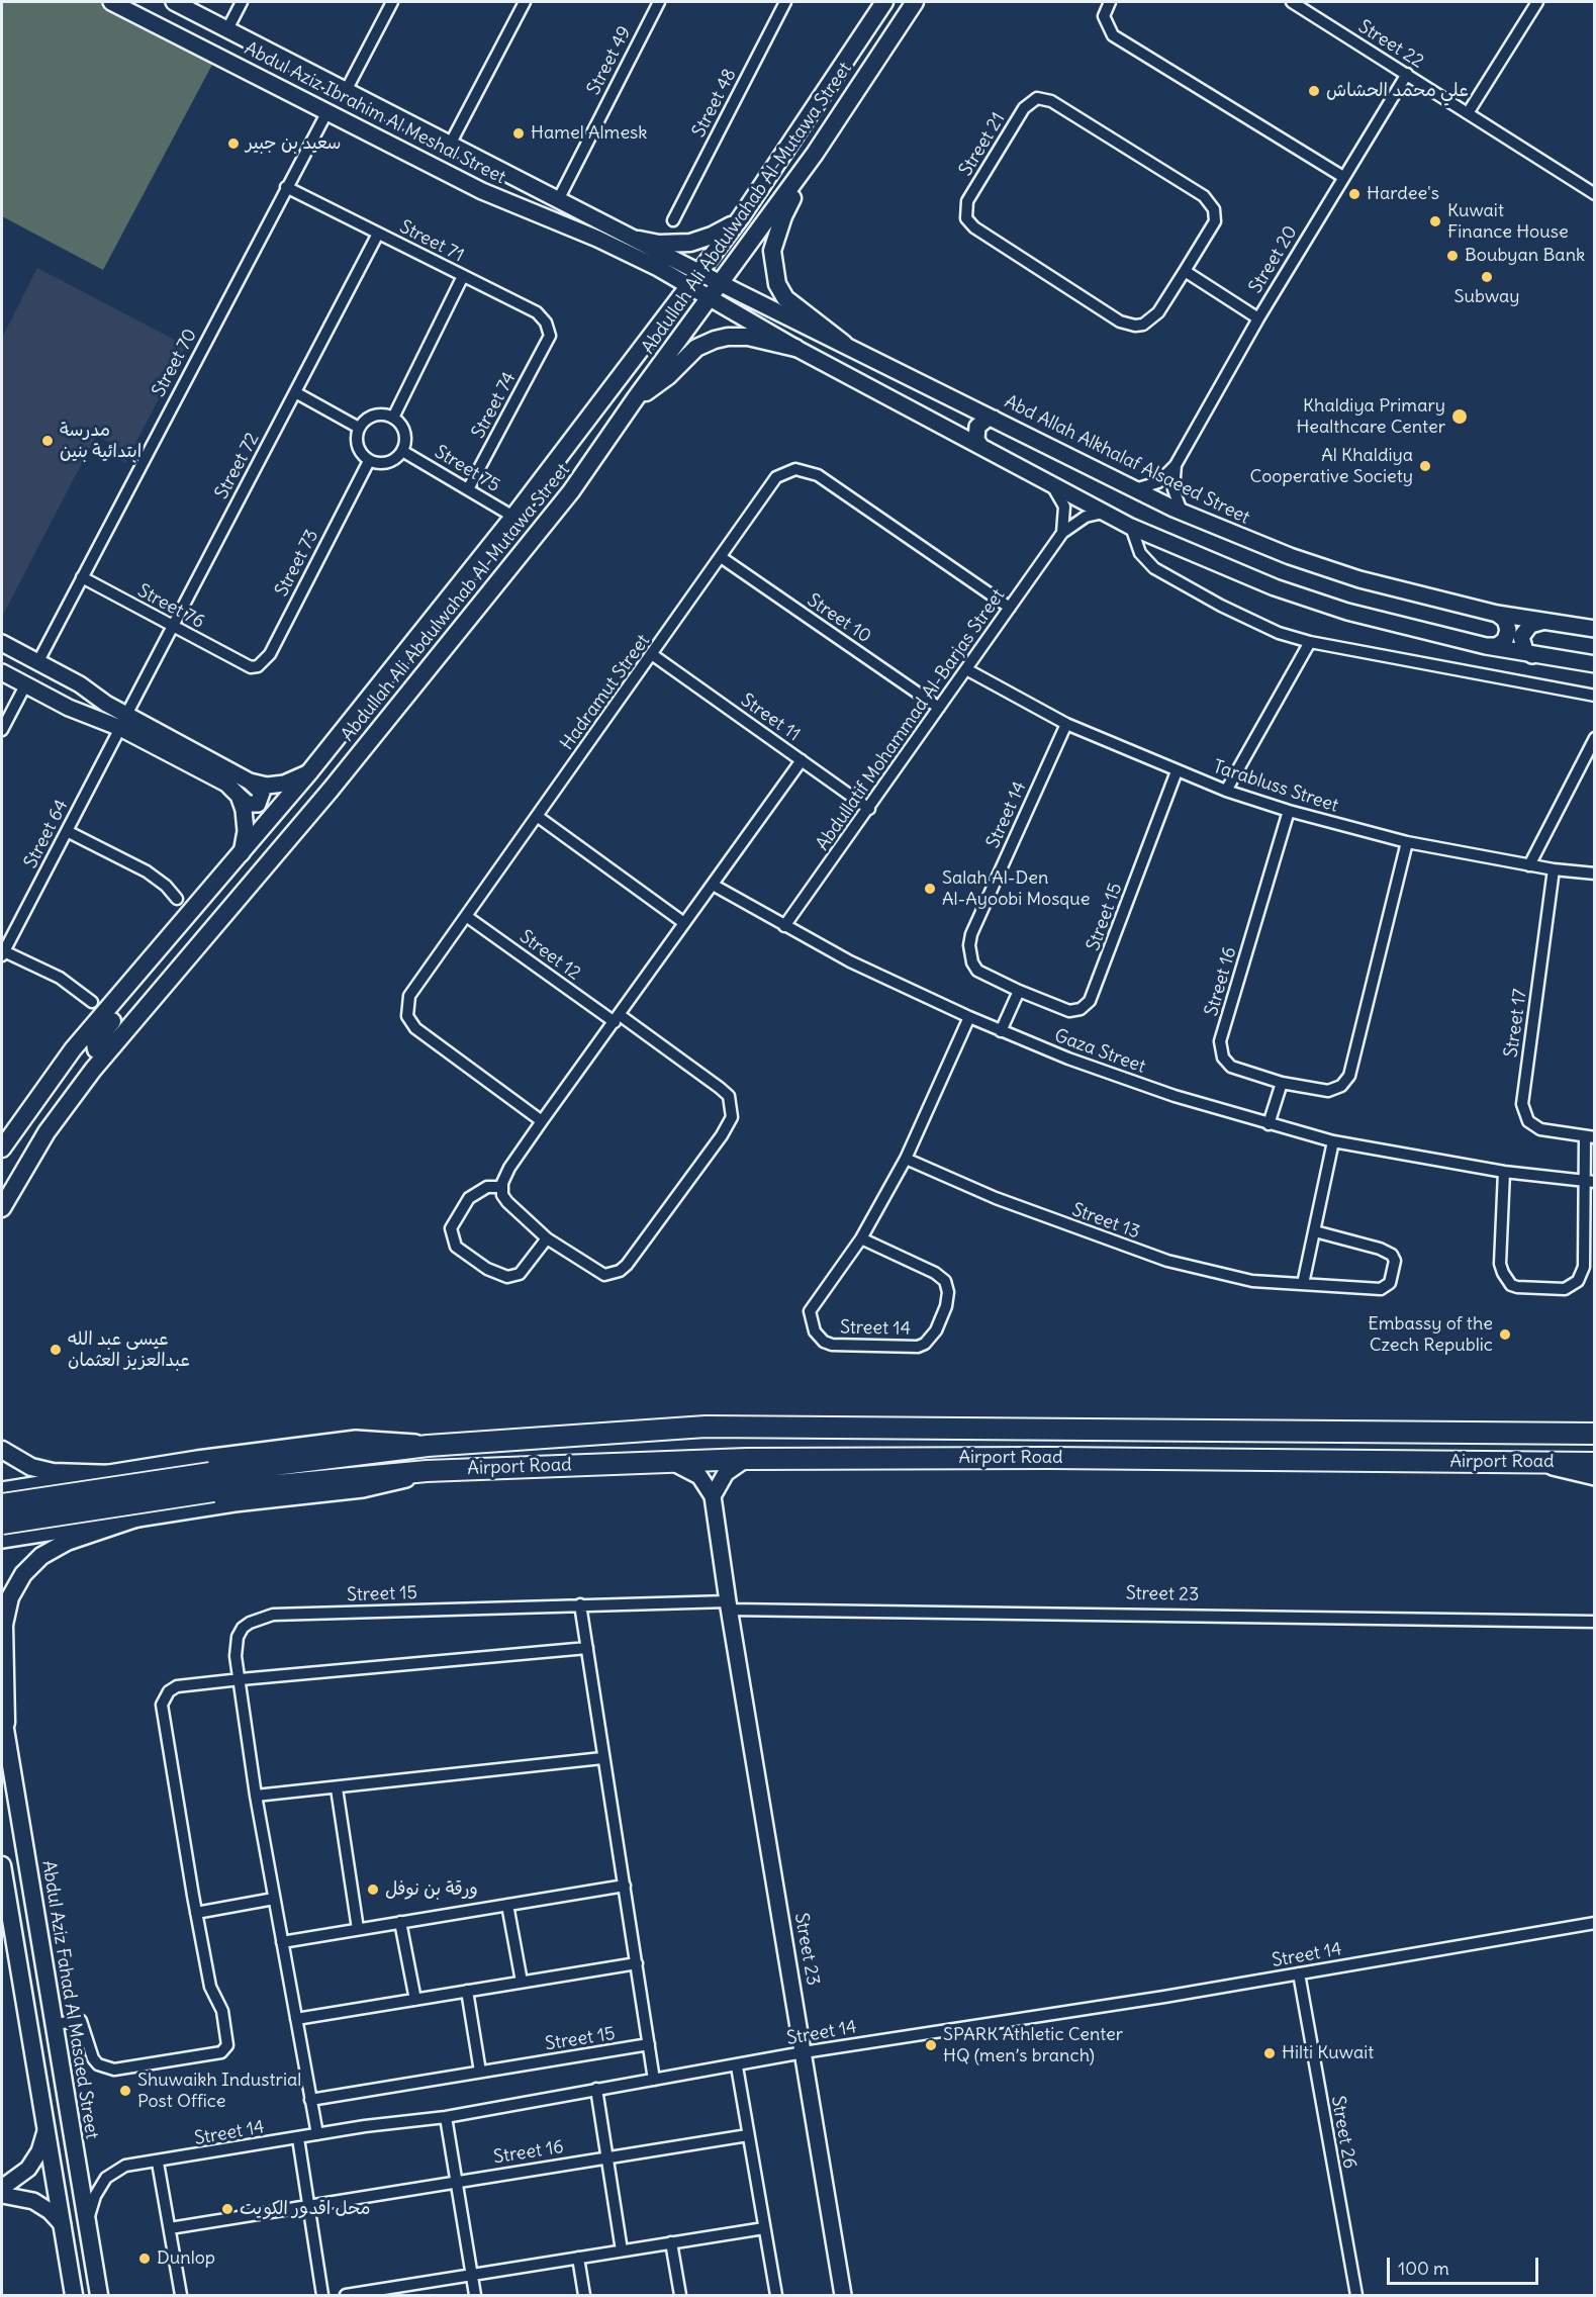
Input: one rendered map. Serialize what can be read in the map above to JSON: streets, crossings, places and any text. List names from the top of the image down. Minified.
{"streets":{"highway":["Airport Road"],"main road":["Abdul Aziz Ibrahim Al Meshal Street","Abdullah Ali Abdulwahab Al-Mutawa Street","Abd Allah Alkhalaf Alsaeed Street","Street 23","Abdul Aziz Fahad Al Masaed Street"],"street":["Street 22","Street 49","Street 48","Street 21","Street 71","Street 20","Street 70","Street 74","Street 72","Street 75","Street 73","Street 76","Street 10","Hadramut Street","Street 11","Abdullatif Mohammad Al-Barjas Street","Tarabluss Street","Street 14","Street 64","Street 15","Street 12","Street 16","Street 17","Gaza Street","Street 13","Street 26"]},"crossings":[["Street 22","Street 20"],["Street 49","Abdul Aziz Ibrahim Al Meshal Street"],["Abdul Aziz Ibrahim Al Meshal Street","Abdullah Ali Abdulwahab Al-Mutawa Street"],["Abdul Aziz Ibrahim Al Meshal Street","Street 70"],["Abdul Aziz Ibrahim Al Meshal Street","Abd Allah Alkhalaf Alsaeed Street"],["Abdullah Ali Abdulwahab Al-Mutawa Street","Abd Allah Alkhalaf Alsaeed Street"],["Abdullah Ali Abdulwahab Al-Mutawa Street","Street 75"],["Street 71","Street 70"],["Street 71","Street 74"],["Street 71","Street 72"],["Street 20","Abd Allah Alkhalaf Alsaeed Street"],["Street 70","Street 76"],["Street 74","Street 75"],["Street 72","Street 76"],["Street 72","Street 64"],["Street 75","Street 73"],["Street 73","Street 76"],["Street 10","Hadramut Street"],["Street 10","Abdullatif Mohammad Al-Barjas Street"],["Hadramut Street","Street 11"],["Hadramut Street","Abdullatif Mohammad Al-Barjas Street"],["Hadramut Street","Street 12"],["Street 11","Abdullatif Mohammad Al-Barjas Street"],["Abdullatif Mohammad Al-Barjas Street","Tarabluss Street"],["Abdullatif Mohammad Al-Barjas Street","Gaza Street"],["Tarabluss Street","Street 14"],["Tarabluss Street","Street 15"],["Tarabluss Street","Street 16"],["Tarabluss Street","Street 17"],["Street 14","Street 15"],["Street 14","Gaza Street"],["Street 14","Street 13"],["Street 14","Street 23"],["Street 14","Abdul Aziz Fahad Al Masaed Street"],["Street 14","Street 26"],["Street 15","Street 23"]],"places":["علي محمد الحشاش","Hamel Almesk","سعيد بن جبير","Hardee's","Kuwait Finance House","Boubyan Bank","Subway","Khaldiya Primary Healthcare Center","مدرسة ابتدائية بنين","Al Khaldiya Cooperative Society","Salah Al-Den Al-Ayoobi Mosque","Embassy of the Czech Republic","عيسى عبد الله عبدالعزيز العثمان","ورقة بن نوفل","SPARK Athletic Center HQ (men’s branch)","Hilti Kuwait","Shuwaikh Industrial Post Office","محل اقدور الكويت","Dunlop"],"scale_bar":"100 m"}
